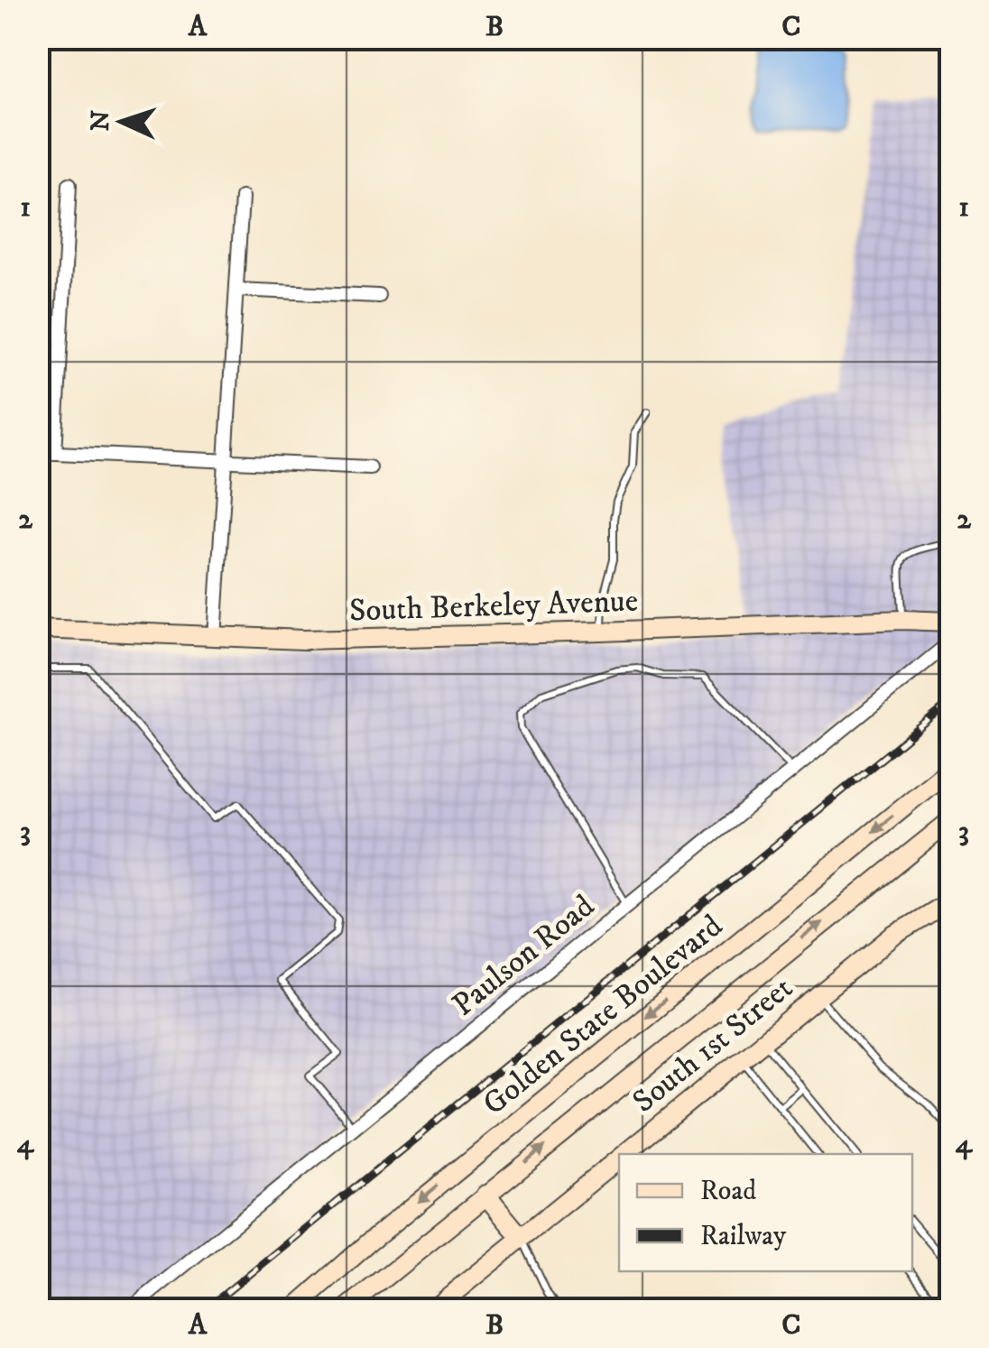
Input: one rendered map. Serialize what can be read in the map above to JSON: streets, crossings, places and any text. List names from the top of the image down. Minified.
{"streets":{"main road":["South Berkeley Avenue","Golden State Boulevard","South 1st Street"],"street":["Paulson Road"]},"legend":["Road","Railway"],"north":"left","grid":{"columns":["A","B","C"],"rows":["1","2","3","4"]}}
